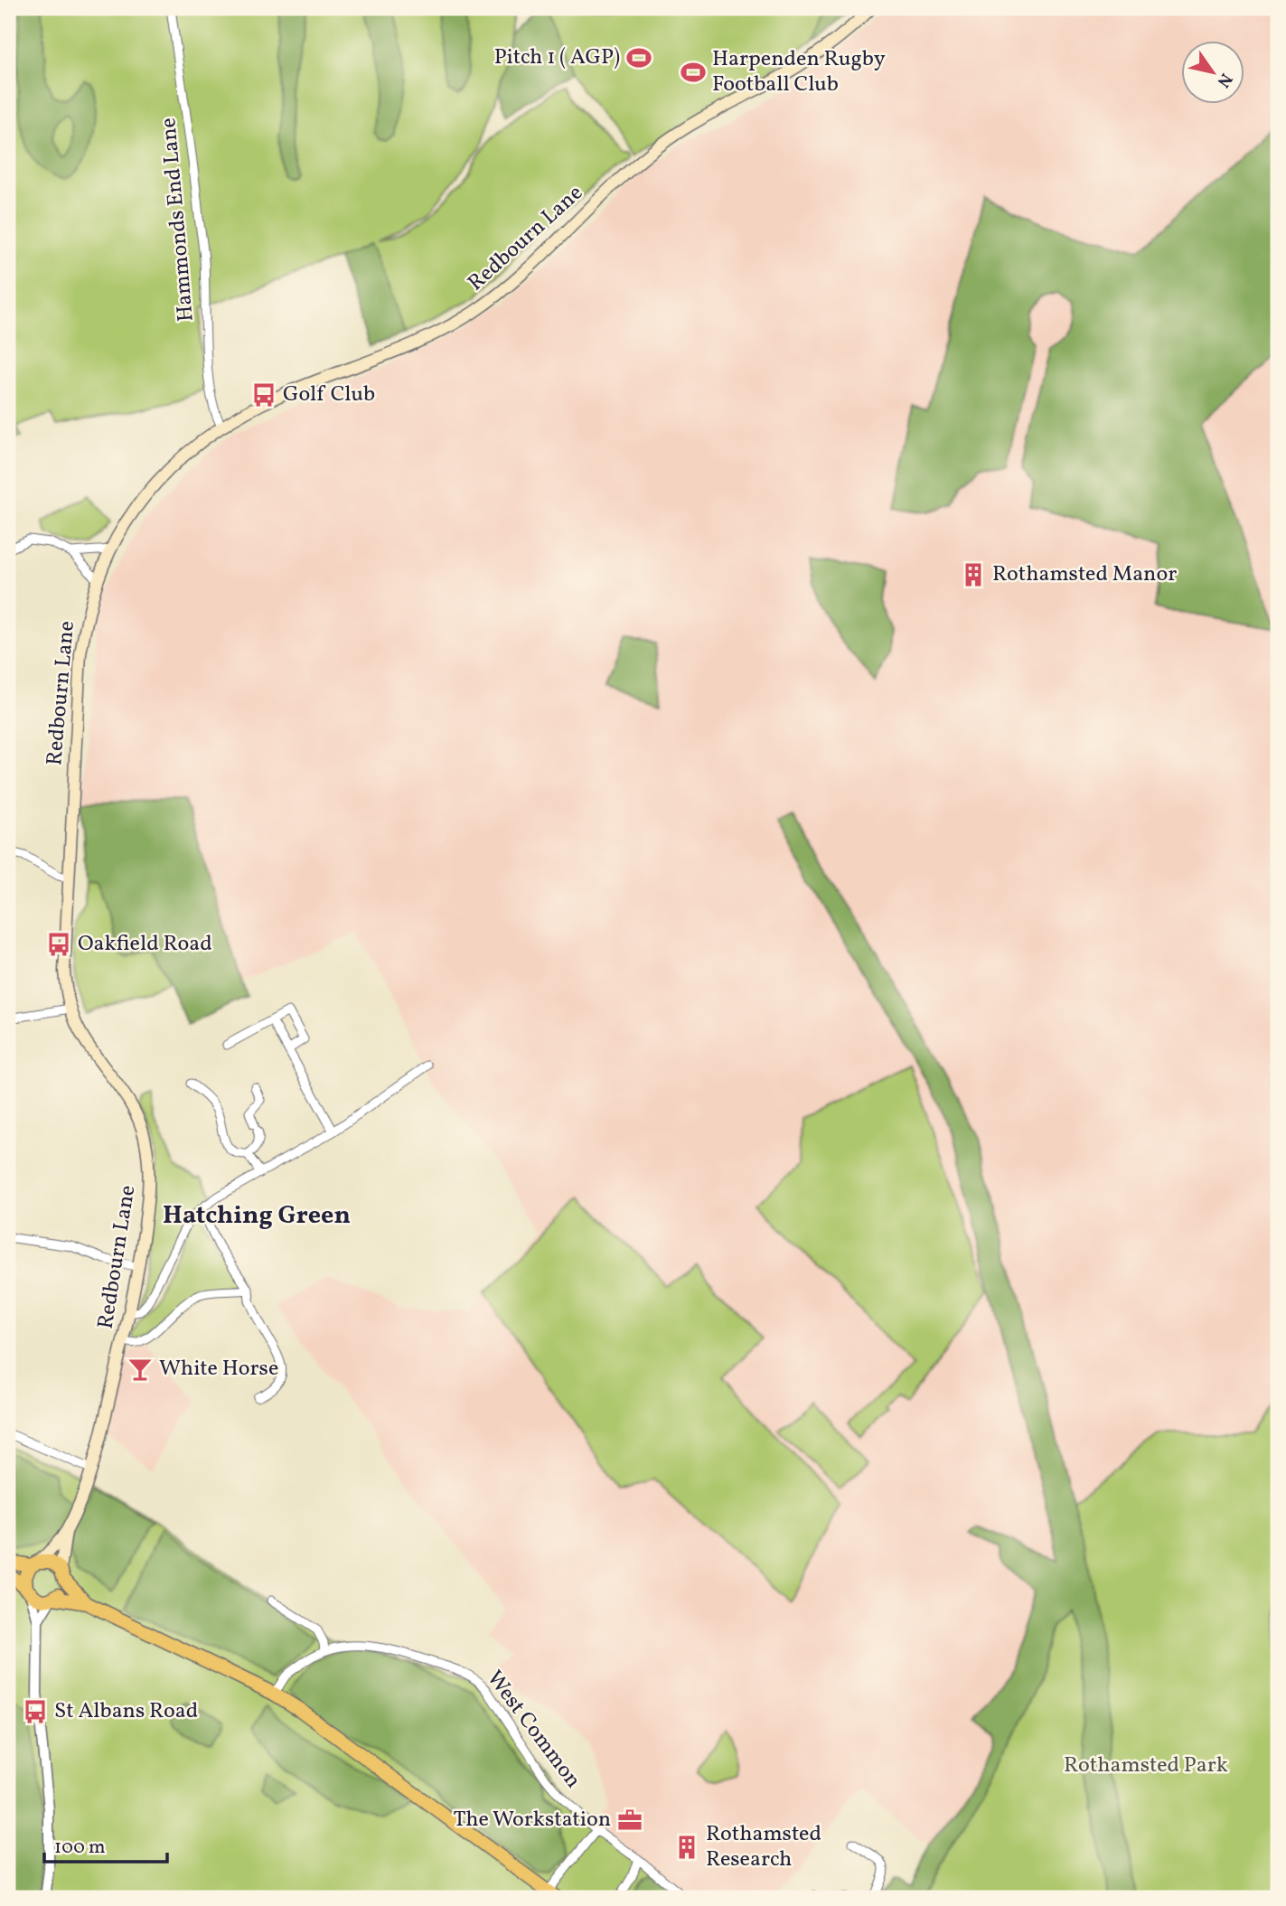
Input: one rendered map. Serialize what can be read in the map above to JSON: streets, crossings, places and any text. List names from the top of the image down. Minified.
{"streets":{"main road":["Redbourn Lane"],"street":["Hammonds End Lane","West Common"]},"crossings":[["Hammonds End Lane","Redbourn Lane"]],"districts":["Hatching Green"],"parks":["Rothamsted Park"],"places":{"sports":["Pitch 1 ( AGP)","Harpenden Rugby Football Club"],"bus stop":["Golf Club","Oakfield Road","St Albans Road"],"building":["Rothamsted Manor","Rothamsted Research"],"bar":["White Horse"],"office":["The Workstation"]},"scale_bar":"100 m","north":"bottom right"}
